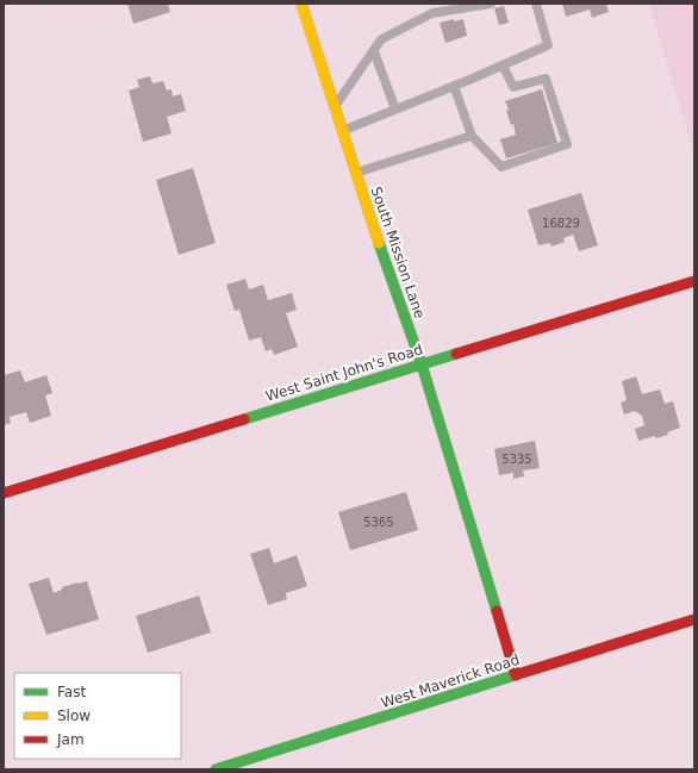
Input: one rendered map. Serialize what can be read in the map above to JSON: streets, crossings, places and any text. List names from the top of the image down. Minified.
{"streets":{"street":["South Mission Lane","West Saint John's Road","West Maverick Road"]},"crossings":[["South Mission Lane","West Saint John's Road"],["South Mission Lane","West Maverick Road"]],"house_numbers":["16829","5335","5365"],"legend":["Fast","Slow","Jam"]}
